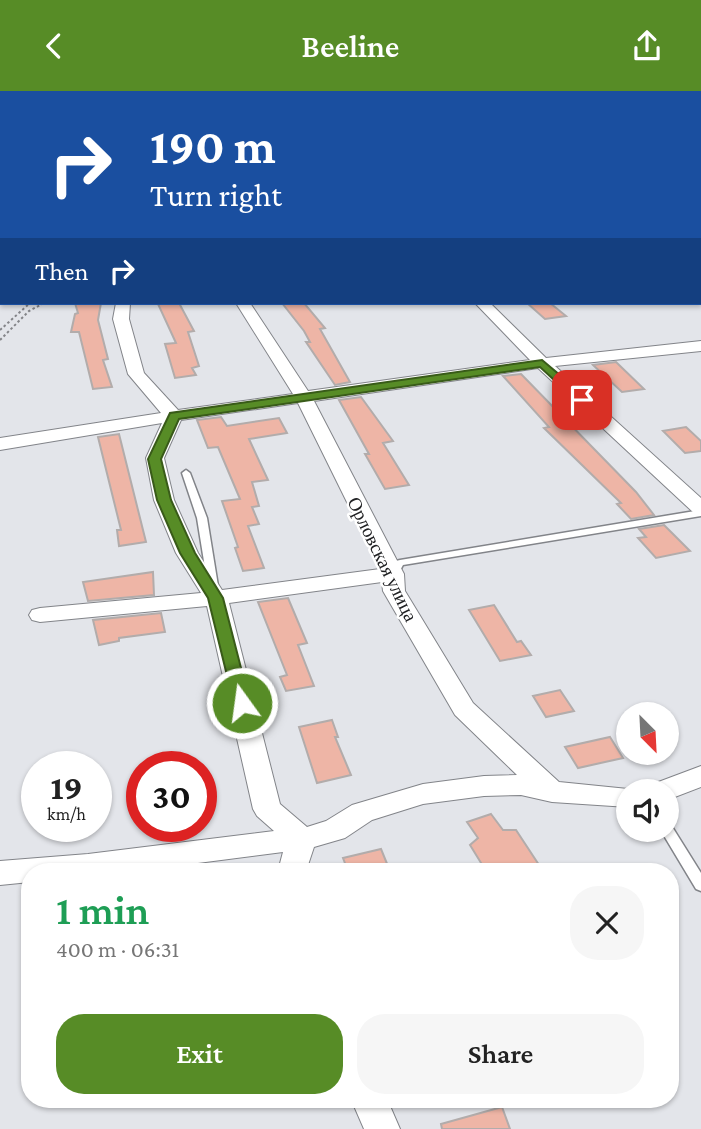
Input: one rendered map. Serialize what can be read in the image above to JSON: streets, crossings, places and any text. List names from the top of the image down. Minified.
{"streets":{"street":["Орловская улица"]},"north":"bottom right","page":{"header":"Beeline","turn":["190 m","Turn right"],"then":"Then","speed":"19 km/h","limit":"30","heading":["1 min","400 m · 06:31"],"buttons":["Exit","Share"]}}
